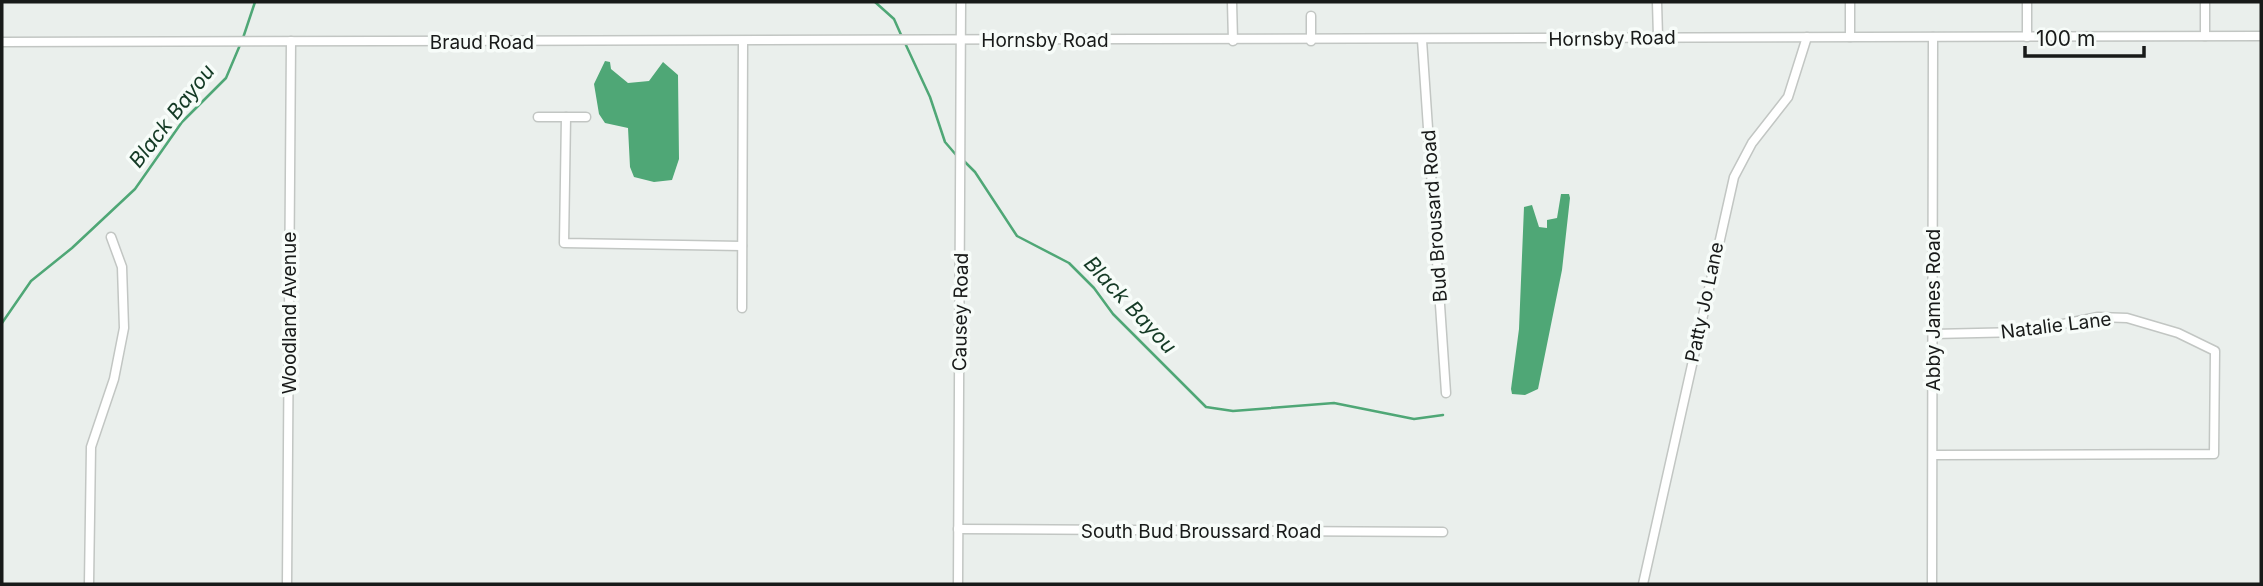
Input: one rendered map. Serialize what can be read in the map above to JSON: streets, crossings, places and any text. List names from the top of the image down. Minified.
{"streets":{"street":["Hornsby Road","Braud Road","Bud Brousard Road","Patty Jo Lane","Abby James Road","Causey Road","Woodland Avenue","Natalie Lane","South Bud Broussard Road"]},"crossings":[["Hornsby Road","Braud Road"],["Hornsby Road","Bud Brousard Road"],["Hornsby Road","Patty Jo Lane"],["Hornsby Road","Abby James Road"],["Hornsby Road","Causey Road"],["Braud Road","Causey Road"],["Braud Road","Woodland Avenue"],["Abby James Road","Natalie Lane"],["Causey Road","South Bud Broussard Road"]],"water":["Black Bayou"],"scale_bar":"100 m"}
